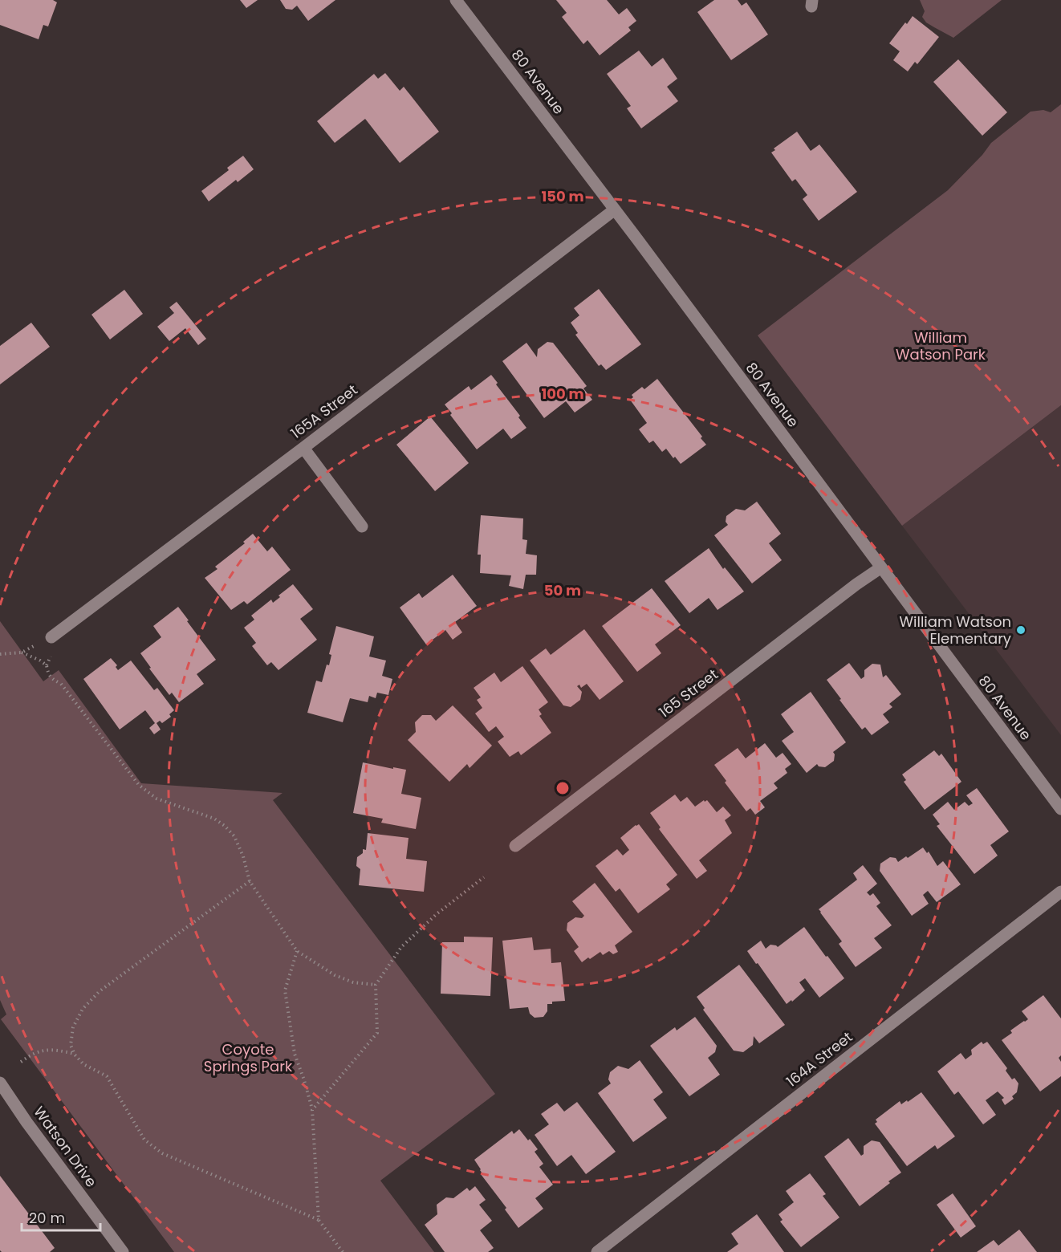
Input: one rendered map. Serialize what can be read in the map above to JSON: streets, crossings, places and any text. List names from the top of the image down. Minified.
{"streets":{"street":["80 Avenue","165A Street","165 Street","164A Street","Watson Drive"]},"crossings":[["80 Avenue","165A Street"],["80 Avenue","165 Street"]],"parks":["William Watson Park","Coyote Springs Park"],"places":["William Watson Elementary"],"scale_bar":"20 m","rings":["150 m","100 m","50 m"]}
